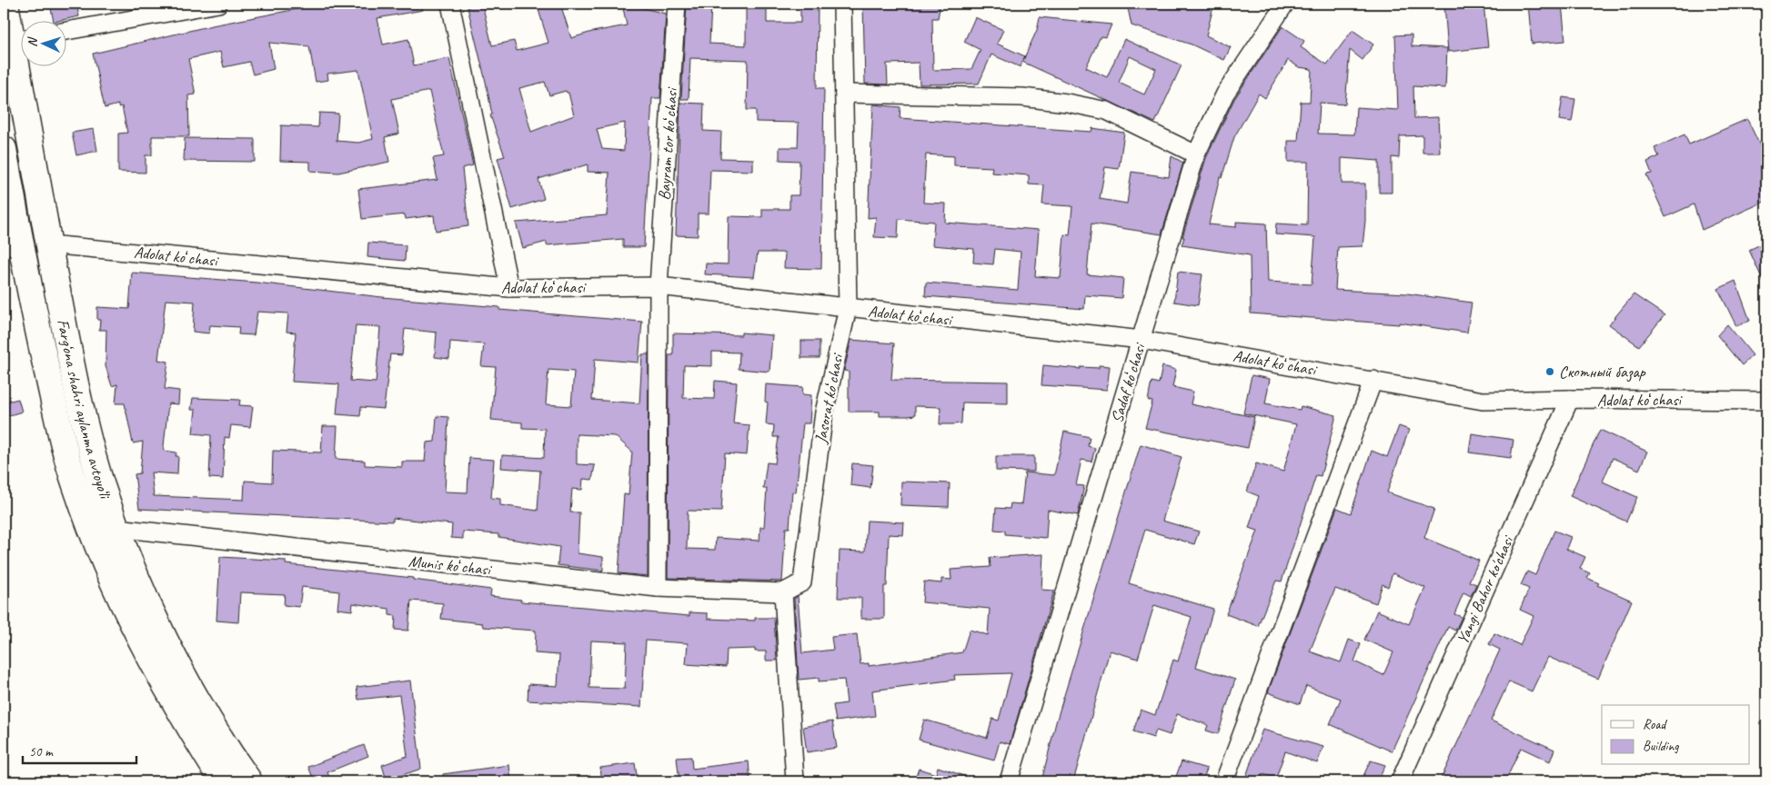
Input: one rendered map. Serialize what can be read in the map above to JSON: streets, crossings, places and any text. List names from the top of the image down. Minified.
{"streets":{"highway":["Farg‘ona shahri aylanma avtoyo‘li"],"street":["Bayram tor koʻchasi","Adolat koʻchasi","Sadaf koʻchasi","Jasorat koʻchasi","Munis koʻchasi","Yangi Bahor ko'chasi"]},"crossings":[["Bayram tor koʻchasi","Adolat koʻchasi"],["Bayram tor koʻchasi","Munis koʻchasi"],["Adolat koʻchasi","Sadaf koʻchasi"],["Adolat koʻchasi","Jasorat koʻchasi"],["Adolat koʻchasi","Farg‘ona shahri aylanma avtoyo‘li"],["Adolat koʻchasi","Yangi Bahor ko'chasi"],["Jasorat koʻchasi","Munis koʻchasi"],["Farg‘ona shahri aylanma avtoyo‘li","Munis koʻchasi"]],"places":["Скотный базар"],"legend":["Road","Building"],"scale_bar":"50 m","north":"left"}
